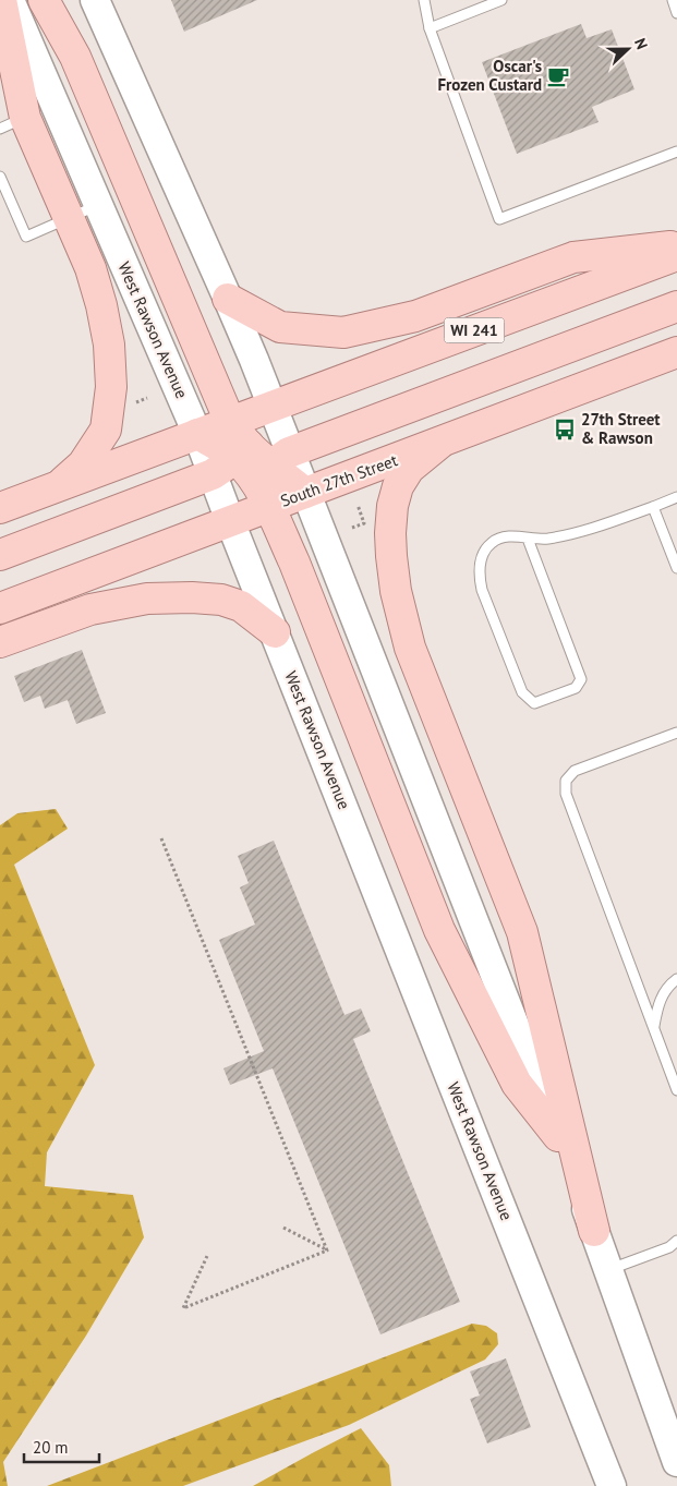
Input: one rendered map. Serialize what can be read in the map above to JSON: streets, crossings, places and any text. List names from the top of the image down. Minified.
{"streets":{"main road":["West Rawson Avenue","WI 241","South 27th Street"]},"crossings":[["West Rawson Avenue","WI 241"],["West Rawson Avenue","South 27th Street"]],"places":{"cafe":["Oscar's Frozen Custard"],"bus stop":["27th Street & Rawson"]},"scale_bar":"20 m","north":"right"}
